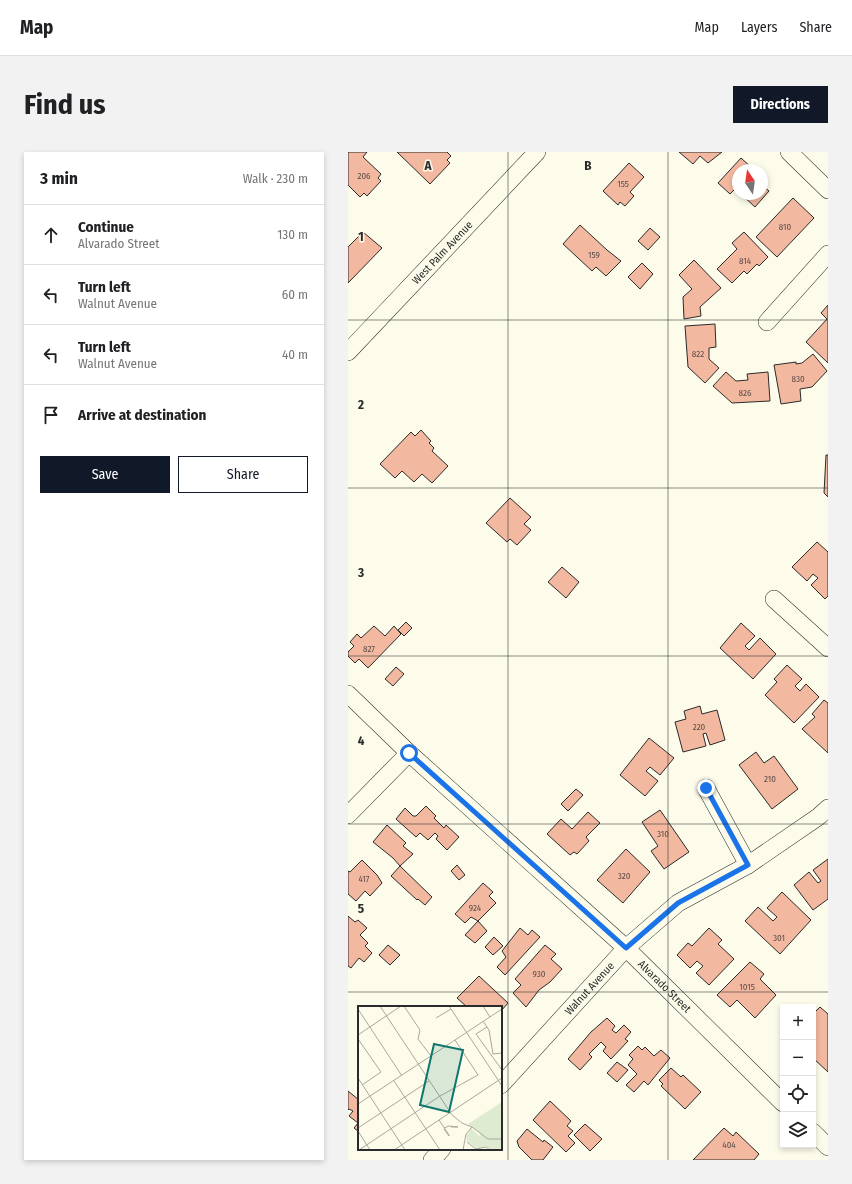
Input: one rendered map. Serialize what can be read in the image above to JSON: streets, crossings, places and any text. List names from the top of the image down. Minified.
{"streets":{"street":["West Palm Avenue","Alvarado Street","Walnut Avenue"]},"crossings":[["Alvarado Street","Walnut Avenue"]],"house_numbers":["206","155","810","159","814","822","830","826","827","220","210","310","320","417","924","301","930","1015","404"],"north":"top","page":{"header":"Map","nav":["Map","Layers","Share"],"buttons":["Directions",["Save","Share"]],"title":"Find us","heading":["3 min","Walk · 230 m"],"list":[["Continue","Alvarado Street","130 m"],["Turn left","Walnut Avenue","60 m"],["Turn left","Walnut Avenue","40 m"],"Arrive at destination"],"map_buttons":["+","−"]},"grid":{"columns":["A","B"],"rows":["1","2","3","4","5"]}}
